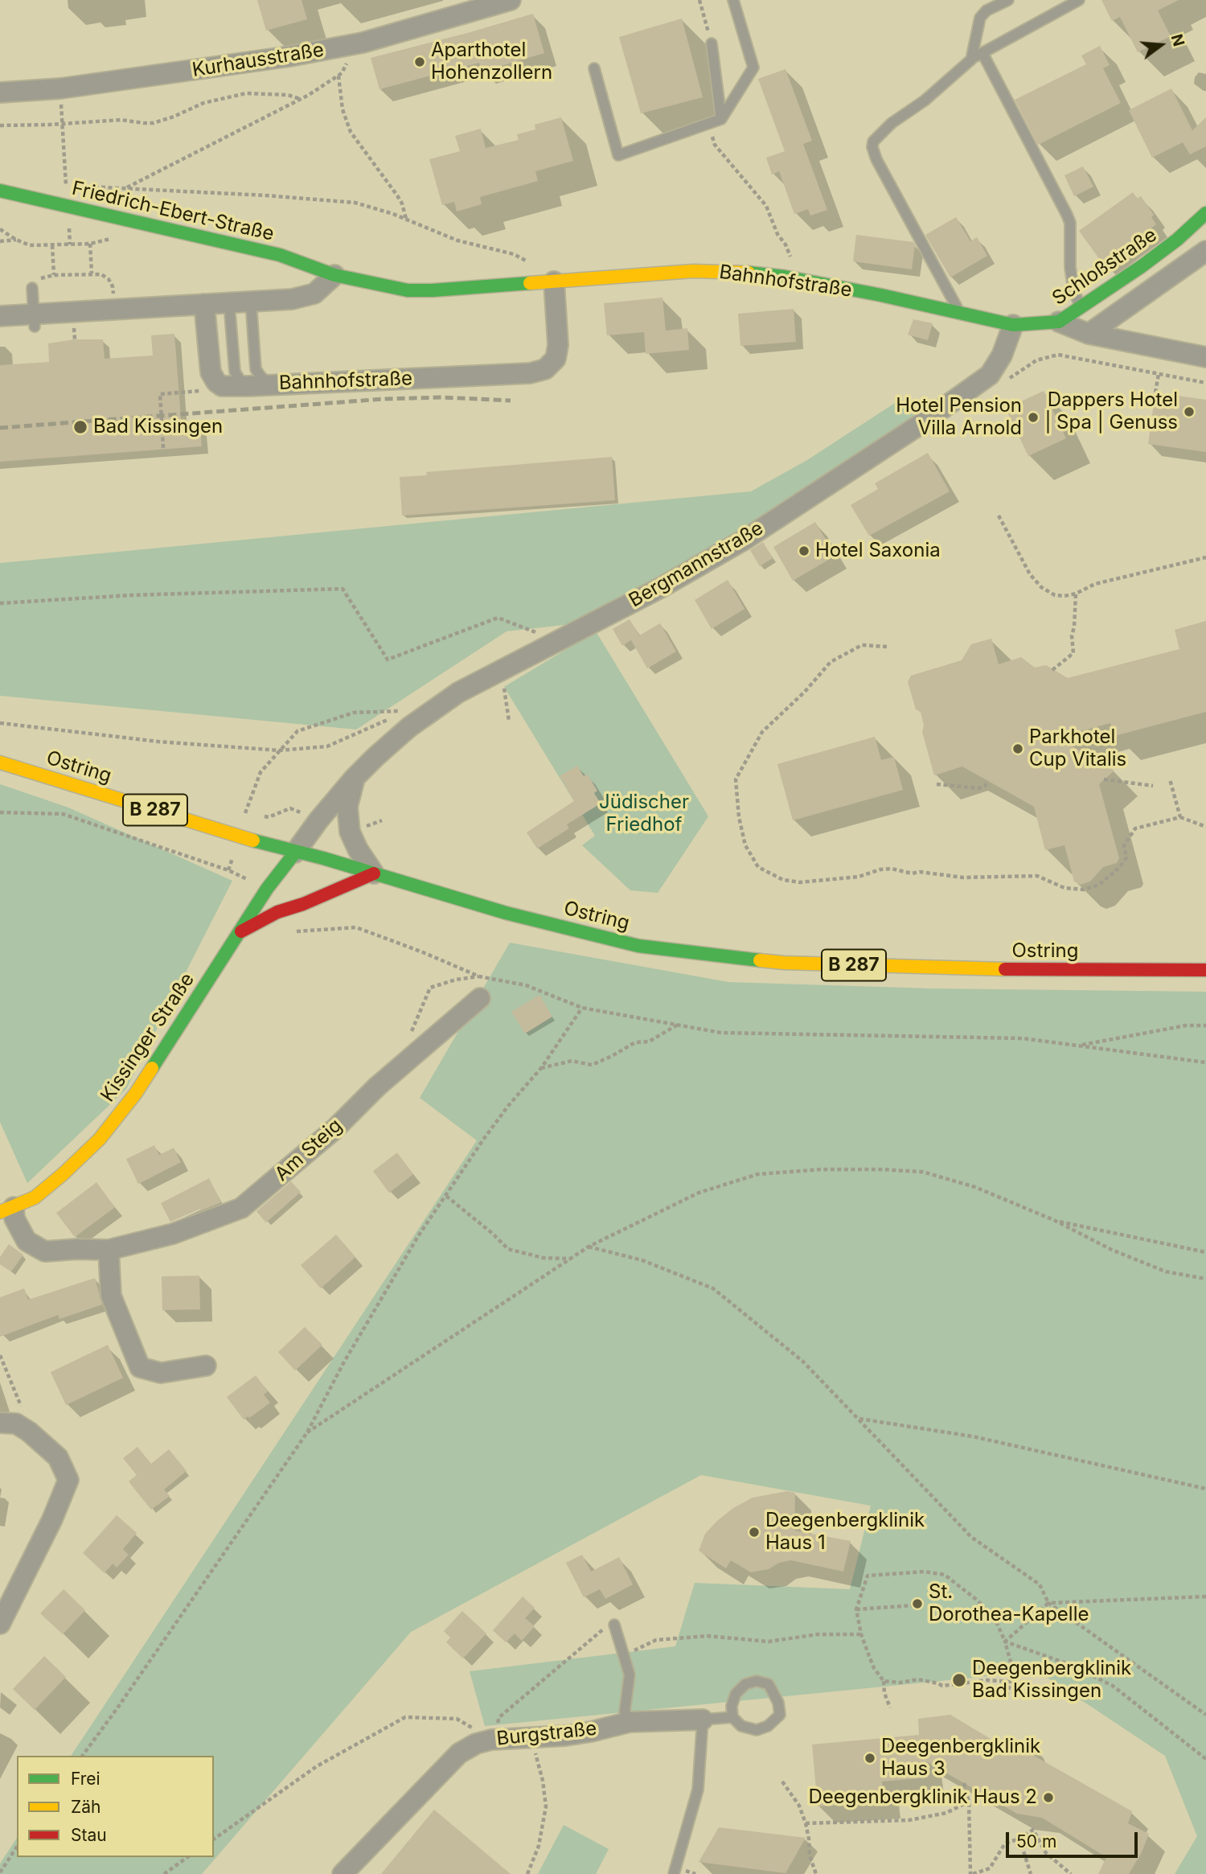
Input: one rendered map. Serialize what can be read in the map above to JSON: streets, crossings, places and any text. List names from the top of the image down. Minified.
{"streets":{"street":["Kurhausstraße","Friedrich-Ebert-Straße","Schloßstraße","Bahnhofstraße","Bergmannstraße","Ostring","B 287","Kissinger Straße","Am Steig","Burgstraße"]},"crossings":[["Friedrich-Ebert-Straße","Bahnhofstraße"],["Schloßstraße","Bahnhofstraße"],["Schloßstraße","Bergmannstraße"],["Bahnhofstraße","Bergmannstraße"],["Bergmannstraße","Ostring"],["Bergmannstraße","Kissinger Straße"],["Ostring","Kissinger Straße"],["Kissinger Straße","Am Steig"]],"parks":["Jüdischer Friedhof"],"places":["Aparthotel Hohenzollern","Dappers Hotel | Spa | Genuss","Hotel Pension Villa Arnold","Bad Kissingen","Hotel Saxonia","Parkhotel Cup Vitalis","Deegenbergklinik Haus 1","St. Dorothea-Kapelle","Deegenbergklinik Bad Kissingen","Deegenbergklinik Haus 3","Deegenbergklinik Haus 2"],"legend":["Frei","Zäh","Stau"],"scale_bar":"50 m","north":"right"}
